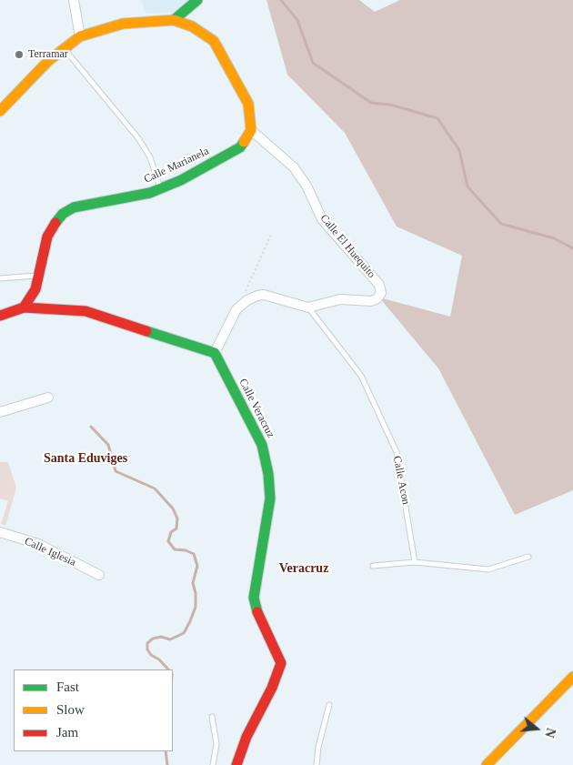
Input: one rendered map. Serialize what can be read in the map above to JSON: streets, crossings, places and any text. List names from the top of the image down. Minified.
{"streets":{"street":["Calle Marianela","Calle El Huequito","Calle Veracruz","Calle Iglesia"],"lane":["Calle Acon"]},"crossings":[["Calle Marianela","Calle El Huequito"],["Calle El Huequito","Calle Acon"]],"districts":["Santa Eduviges","Veracruz"],"places":["Terramar"],"legend":["Fast","Slow","Jam"],"north":"right"}
